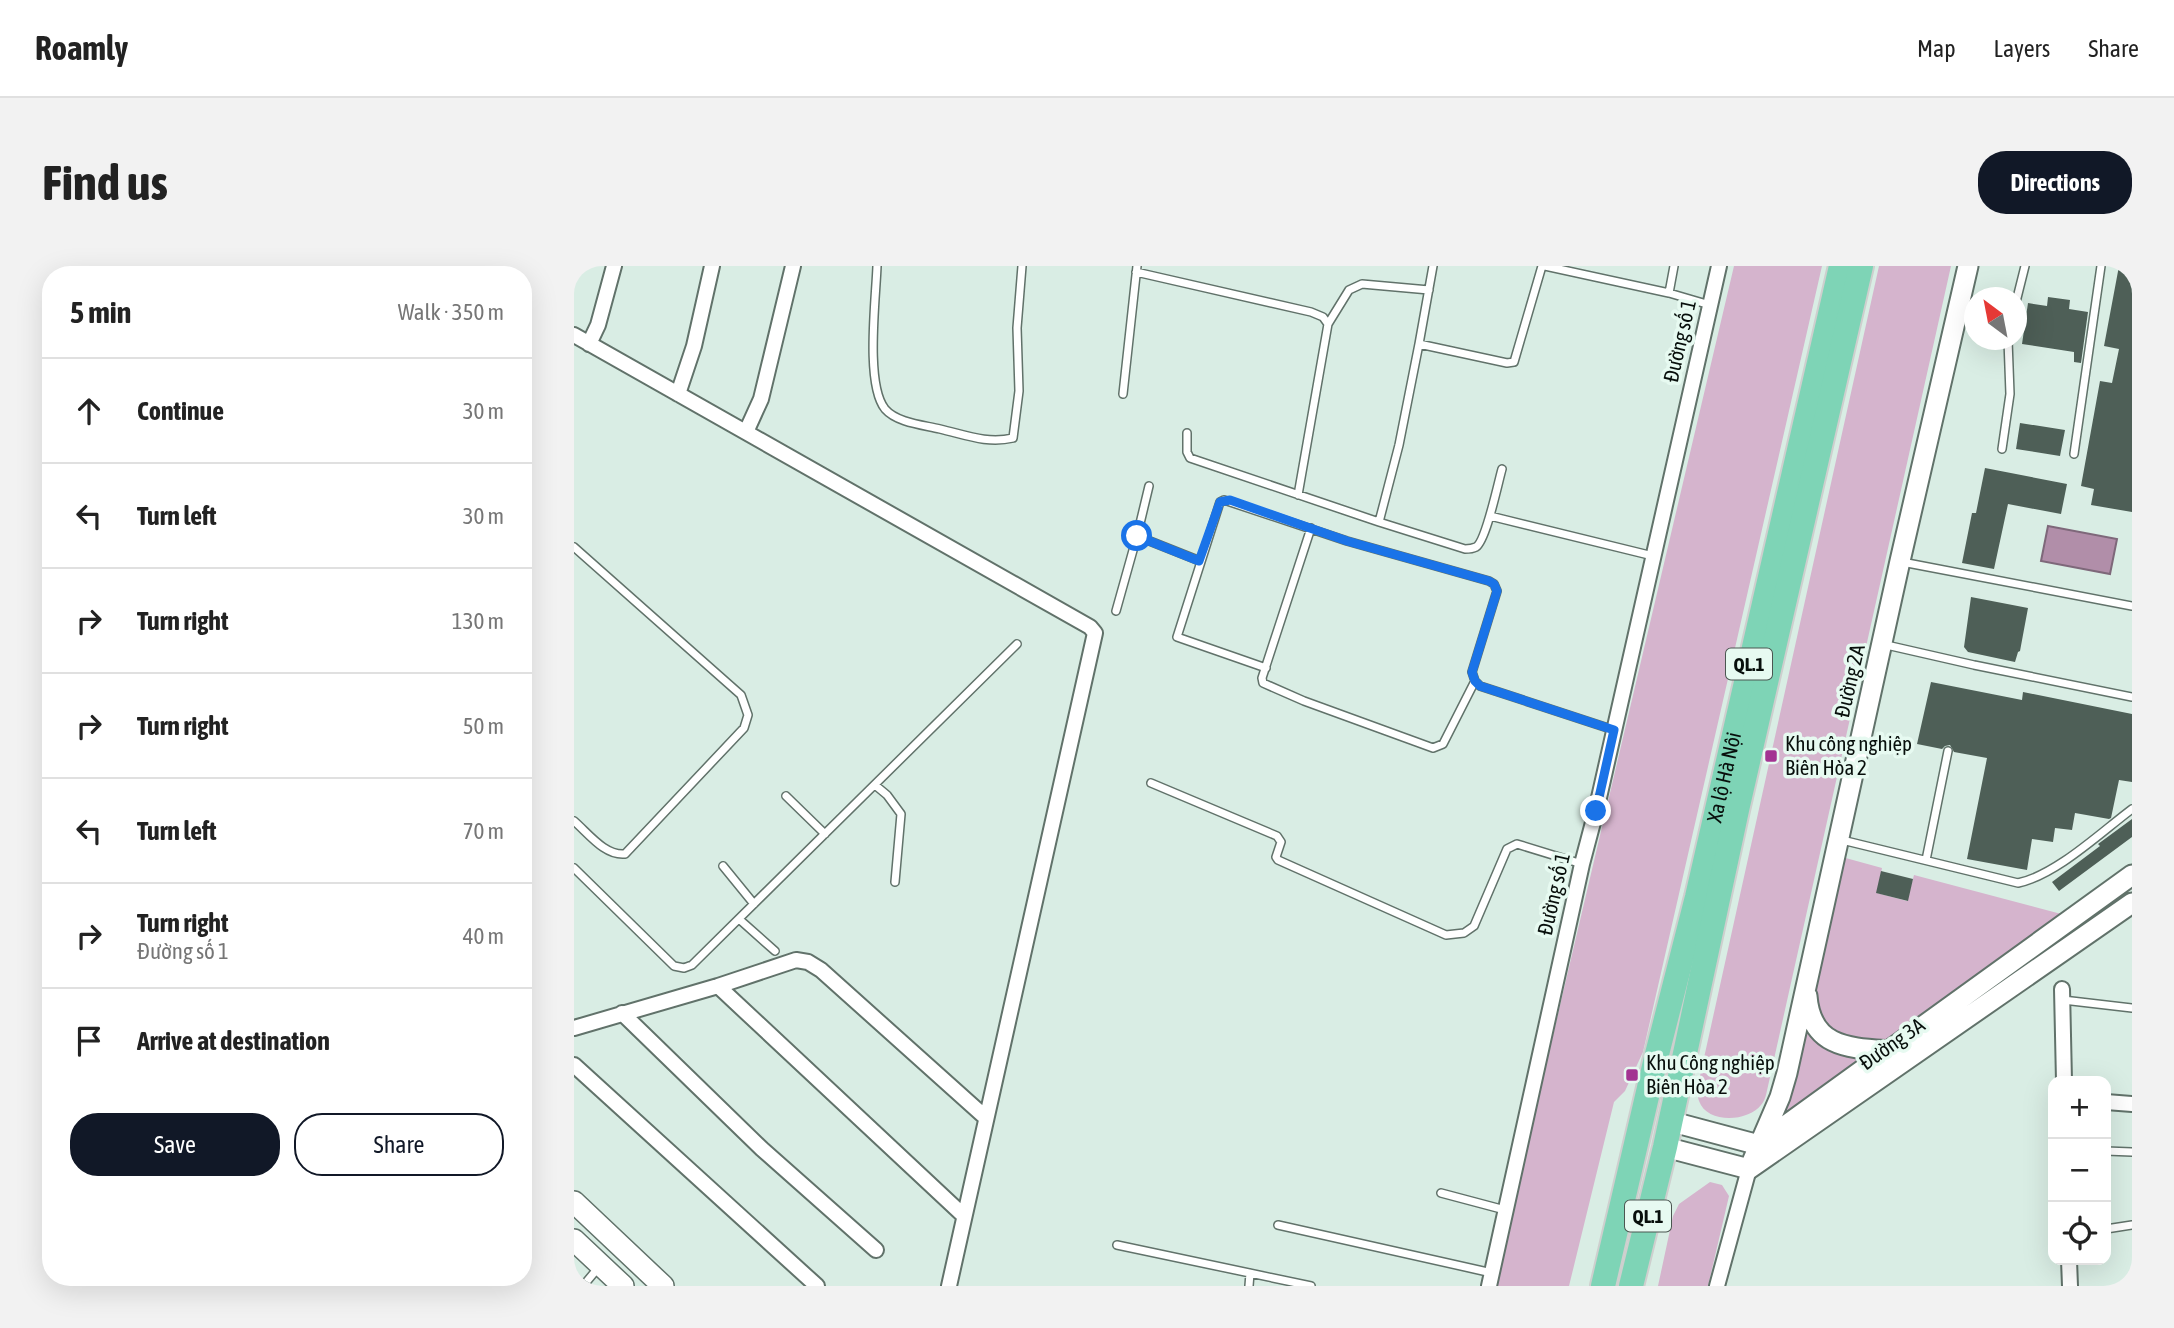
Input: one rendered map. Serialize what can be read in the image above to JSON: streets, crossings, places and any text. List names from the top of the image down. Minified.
{"streets":{"highway":["QL.1","Xa lộ Hà Nội"],"street":["Đường số 1","Đường 2A","Đường 3A"]},"crossings":[["QL.1","Xa lộ Hà Nội"],["Đường 2A","Đường 3A"]],"places":{"transit":["Khu công nghiệp Biên Hòa 2","Khu Công nghiệp Biên Hòa 2"]},"north":"top left","page":{"header":"Roamly","nav":["Map","Layers","Share"],"buttons":["Directions",["Save","Share"]],"title":"Find us","heading":["5 min","Walk · 350 m"],"list":[["Continue","30 m"],["Turn left","30 m"],["Turn right","130 m"],["Turn right","50 m"],["Turn left","70 m"],["Turn right","Đường số 1","40 m"],"Arrive at destination"],"map_buttons":["+","−"]}}
